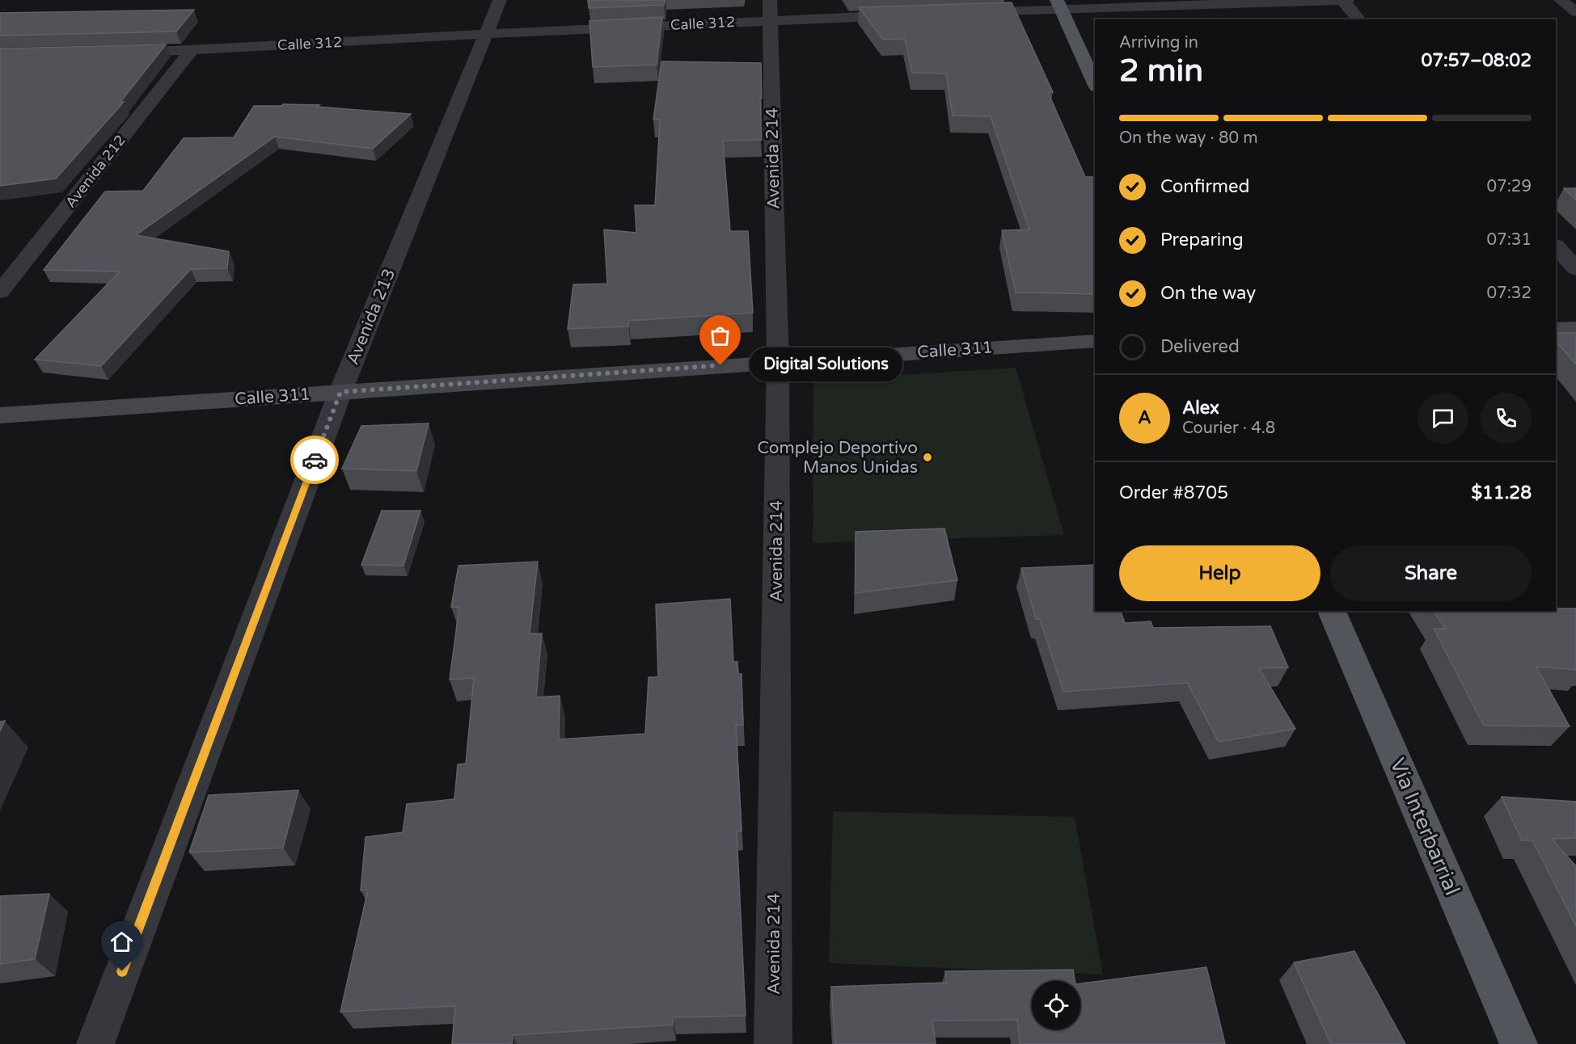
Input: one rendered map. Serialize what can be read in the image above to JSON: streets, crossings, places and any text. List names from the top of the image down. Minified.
{"streets":{"main road":["Vía Interbarrial"],"street":["Calle 312","Avenida 214","Avenida 212","Avenida 213","Calle 311"]},"crossings":[["Calle 312","Avenida 214"],["Calle 312","Avenida 212"],["Calle 312","Avenida 213"],["Avenida 214","Calle 311"],["Avenida 213","Calle 311"]],"places":["Digital Solutions","Complejo Deportivo Manos Unidas"],"page":{"heading":["2 min","Arriving in","07:57–08:02"],"panel":["Alex","Courier · 4.8","Order #8705","$11.28"],"bar":"On the way · 80 m","list":[["Confirmed","07:29"],["Preparing","07:31"],["On the way","07:32"],"Delivered"],"bubble":"Digital Solutions","round":"A","buttons":["Help","Share"]}}
